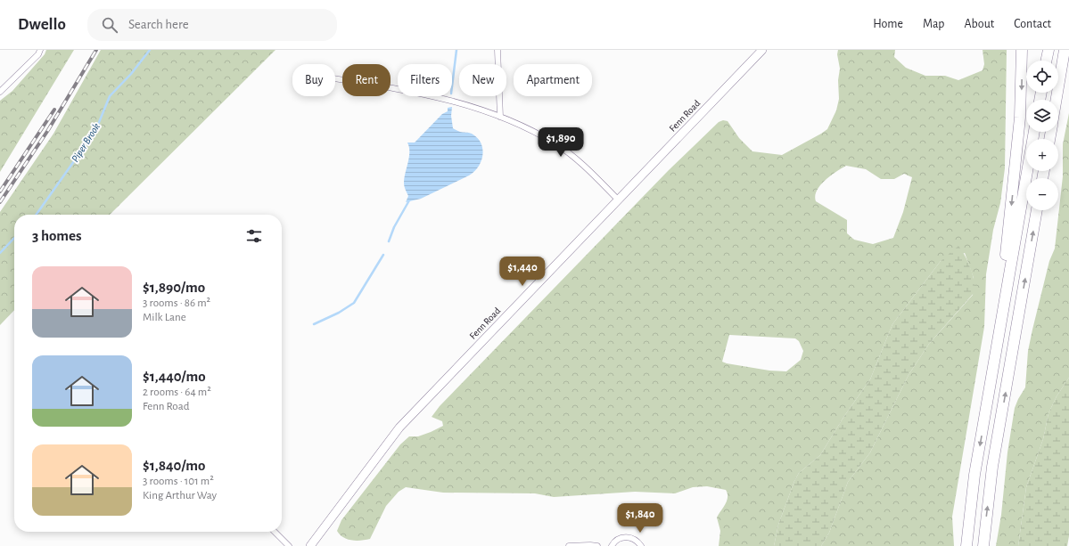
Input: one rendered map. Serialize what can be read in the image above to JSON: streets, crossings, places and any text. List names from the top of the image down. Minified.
{"streets":{"street":["Fenn Road"]},"water":["Piper Brook"],"page":{"header":"Dwello","search":"Search here","nav":["Home","Map","About","Contact"],"map_buttons":["+","−"],"chip":["Buy","Rent","Filters","New","Apartment"],"price":["$1,890","$1,440","$1,840"],"heading":"3 homes","list":[{"name":"$1,890/mo","note":"3 rooms · 86 m² · Milk Lane"},{"name":"$1,440/mo","note":"2 rooms · 64 m² · Fenn Road"},{"name":"$1,840/mo","note":"3 rooms · 101 m² · King Arthur Way"}]}}
